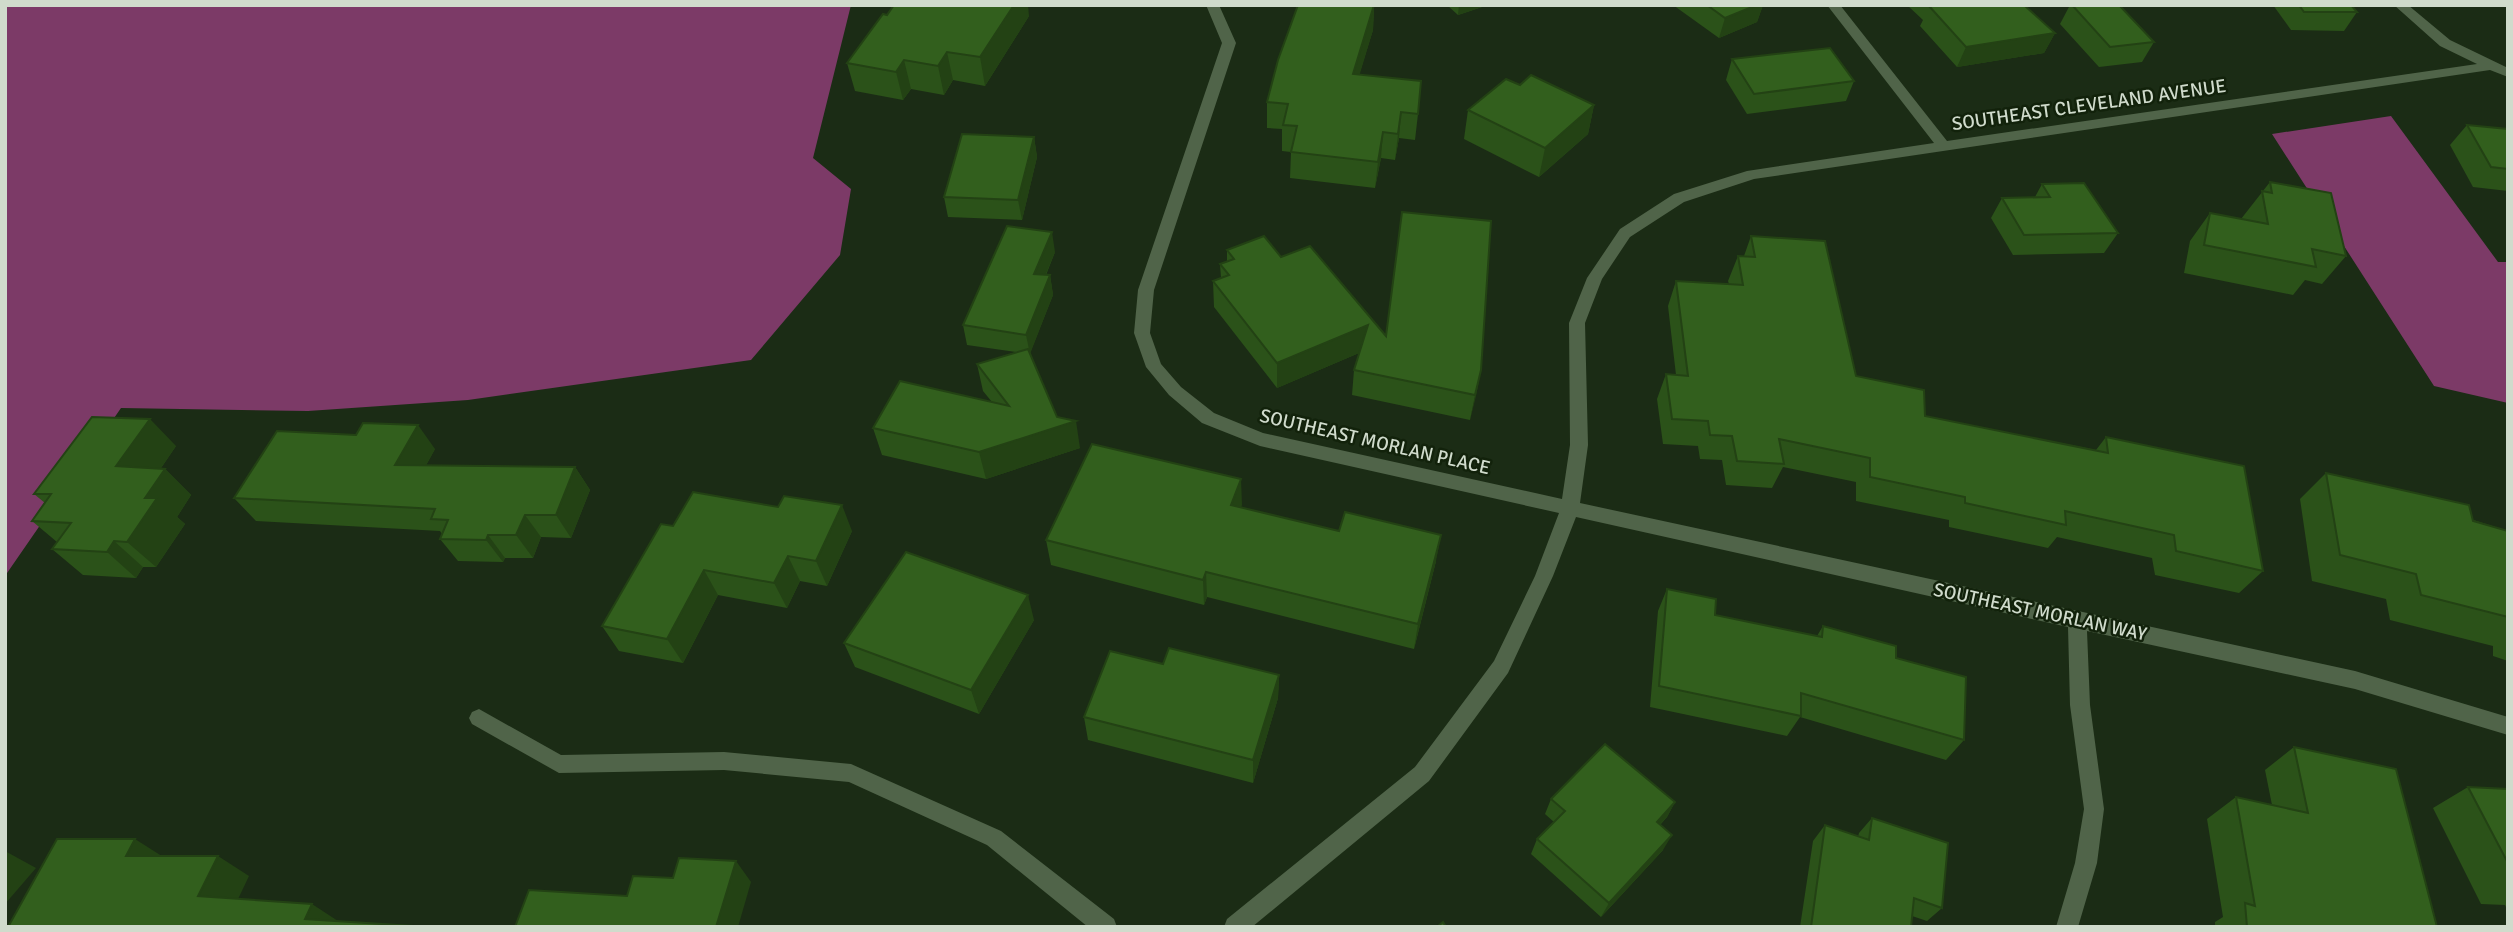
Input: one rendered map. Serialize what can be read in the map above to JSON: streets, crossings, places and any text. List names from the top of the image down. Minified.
{"streets":{"street":["SOUTHEAST CLEVELAND AVENUE","SOUTHEAST MORLAN PLACE","SOUTHEAST MORLAN WAY"]},"crossings":[["SOUTHEAST CLEVELAND AVENUE","SOUTHEAST MORLAN PLACE"],["SOUTHEAST CLEVELAND AVENUE","SOUTHEAST MORLAN WAY"],["SOUTHEAST MORLAN PLACE","SOUTHEAST MORLAN WAY"]]}
